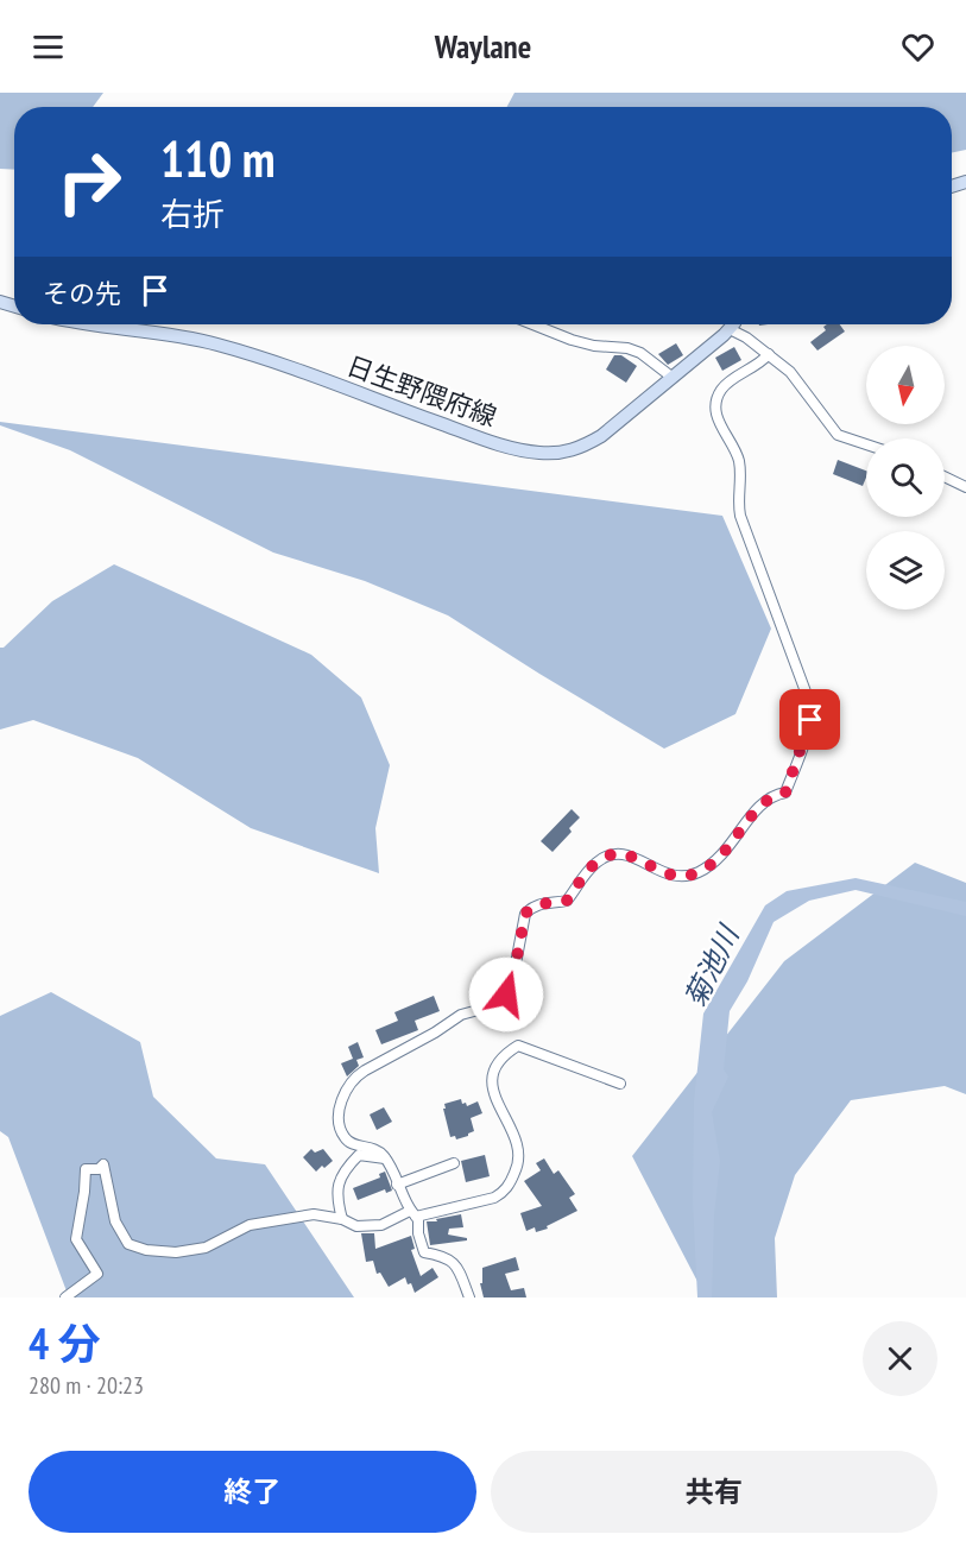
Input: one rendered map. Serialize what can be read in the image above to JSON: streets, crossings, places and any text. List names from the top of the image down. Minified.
{"streets":{"main road":["日生野隈府線"]},"water":["菊池川"],"north":"bottom","page":{"header":"Waylane","turn":["110 m","右折"],"then":"その先","heading":["4 分","280 m · 20:23"],"buttons":["終了","共有"]}}
